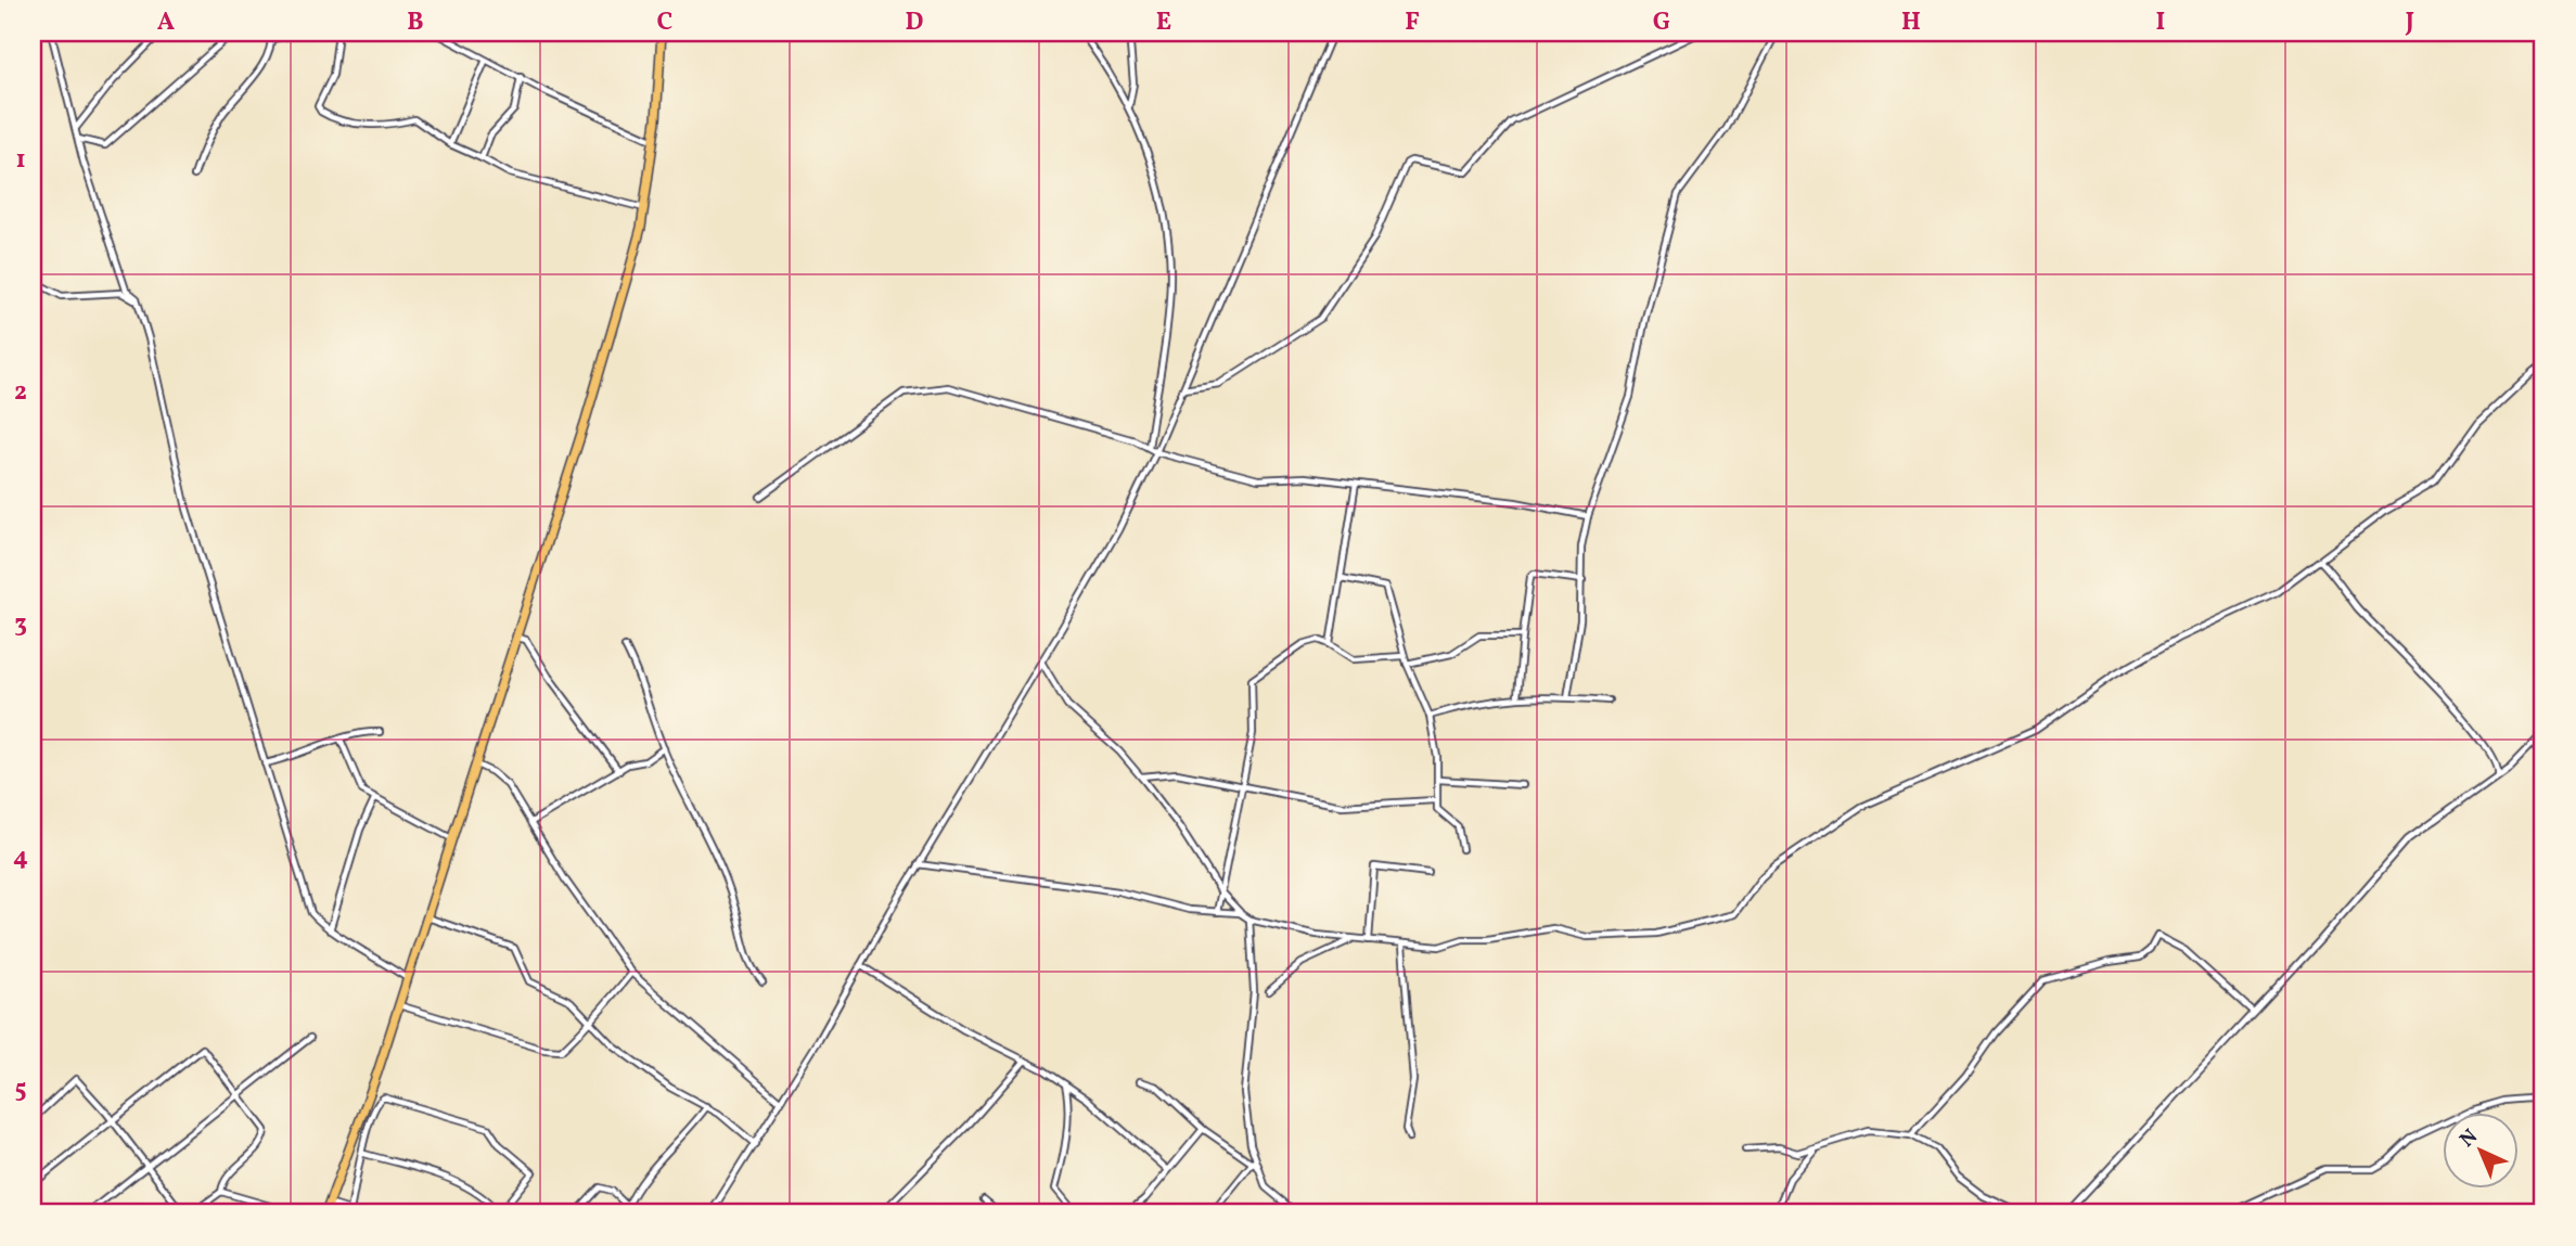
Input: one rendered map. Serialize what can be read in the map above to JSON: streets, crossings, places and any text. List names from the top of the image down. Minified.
{"north":"top left","grid":{"columns":["A","B","C","D","E","F","G","H","I","J"],"rows":["1","2","3","4","5"]}}
